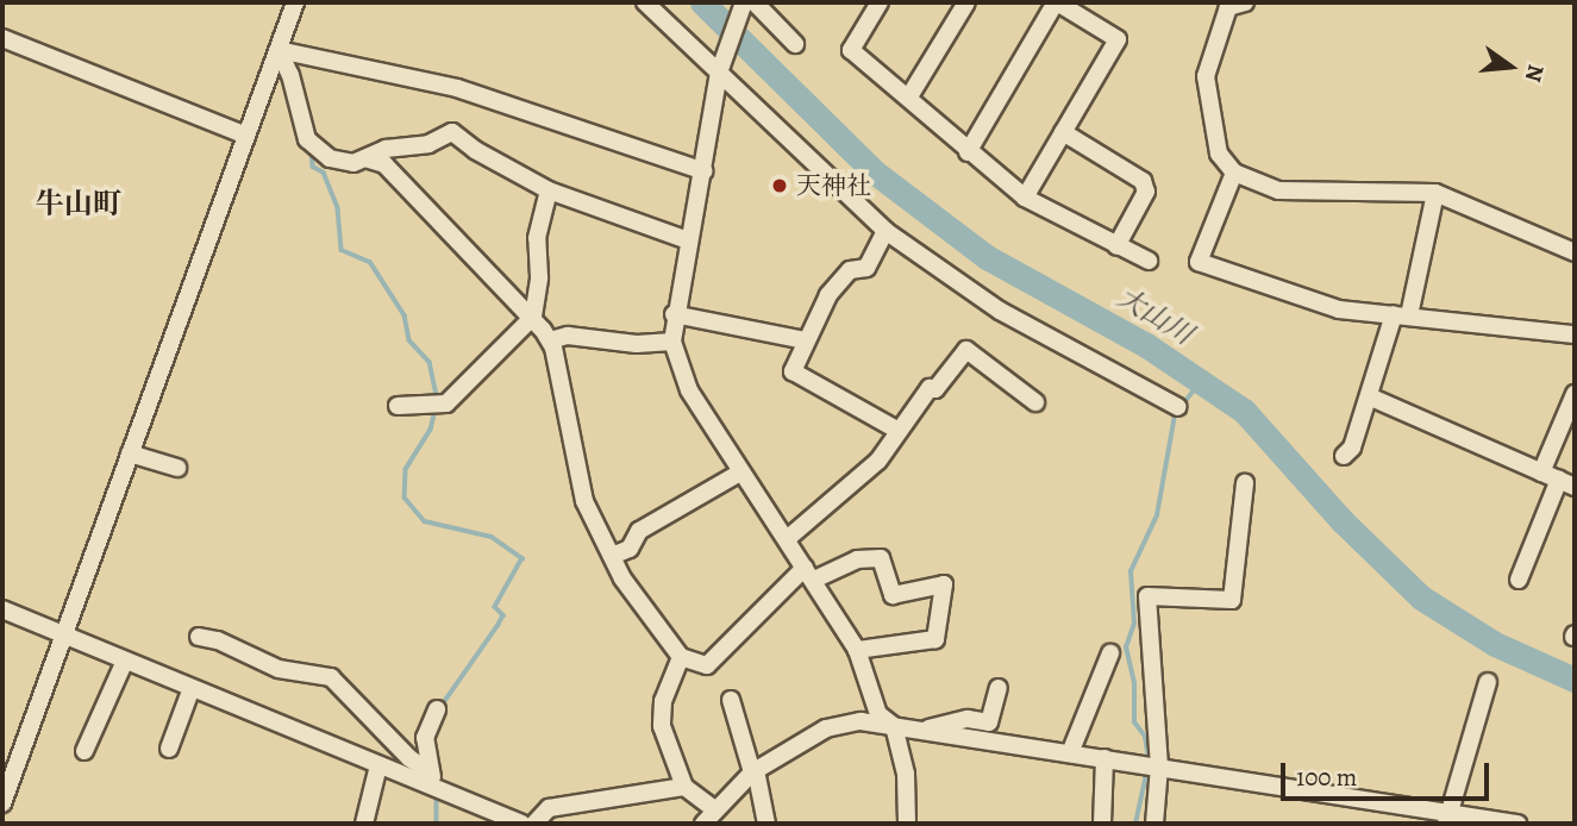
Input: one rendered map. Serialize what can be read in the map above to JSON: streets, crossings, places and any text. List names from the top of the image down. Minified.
{"districts":["牛山町"],"water":["大山川"],"places":["天神社"],"scale_bar":"100 m","north":"right"}
